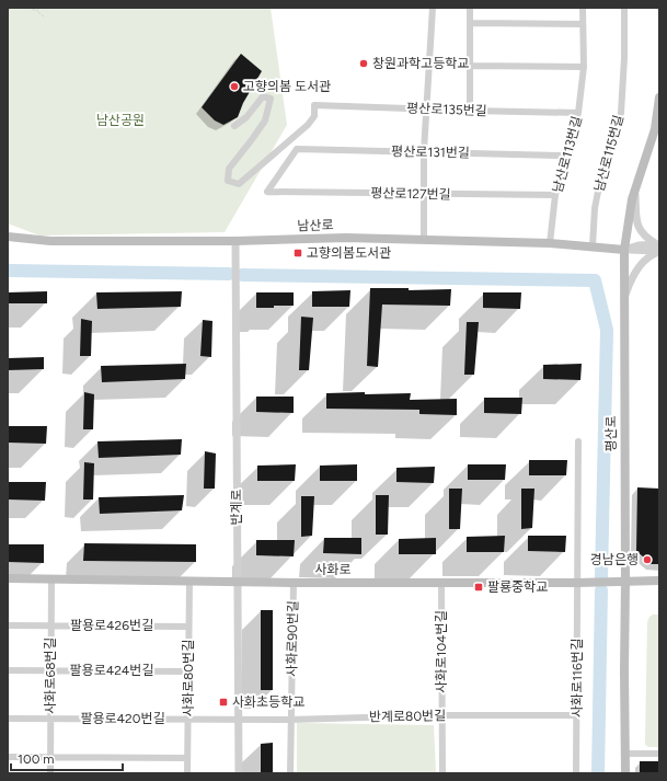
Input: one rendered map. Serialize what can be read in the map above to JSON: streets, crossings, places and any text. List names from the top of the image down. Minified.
{"streets":{"main road":["남산로","평산로","사화로"],"street":["평산로135번길","평산로131번길","남산로115번길","남산로113번길","평산로127번길","반계로","팔용로426번길","사화로90번길","사화로104번길","팔용로424번길","사화로68번길","사화로80번길","사화로116번길","반계로80번길","팔용로420번길"]},"crossings":[["평산로135번길","남산로113번길"],["평산로131번길","남산로113번길"],["평산로131번길","평산로127번길"],["남산로115번길","남산로"],["남산로113번길","평산로127번길"],["남산로113번길","남산로"],["남산로","평산로"],["남산로","반계로"],["평산로","사화로"],["반계로","사화로"],["반계로","반계로80번길"],["반계로","팔용로420번길"],["사화로","사화로90번길"],["사화로","사화로104번길"],["사화로","사화로68번길"],["사화로","사화로80번길"],["사화로","사화로116번길"],["팔용로426번길","사화로68번길"],["팔용로426번길","사화로80번길"],["사화로90번길","반계로80번길"],["사화로104번길","반계로80번길"],["팔용로424번길","사화로68번길"],["팔용로424번길","사화로80번길"],["사화로68번길","팔용로420번길"],["사화로80번길","팔용로420번길"],["사화로116번길","반계로80번길"],["반계로80번길","팔용로420번길"]],"parks":["남산공원"],"places":{"other":["창원과학고등학교","고향의봄 도서관","경남은행"],"transit":["고향의봄도서관","팔룡중학교","사화초등학교"]},"scale_bar":"100 m"}
